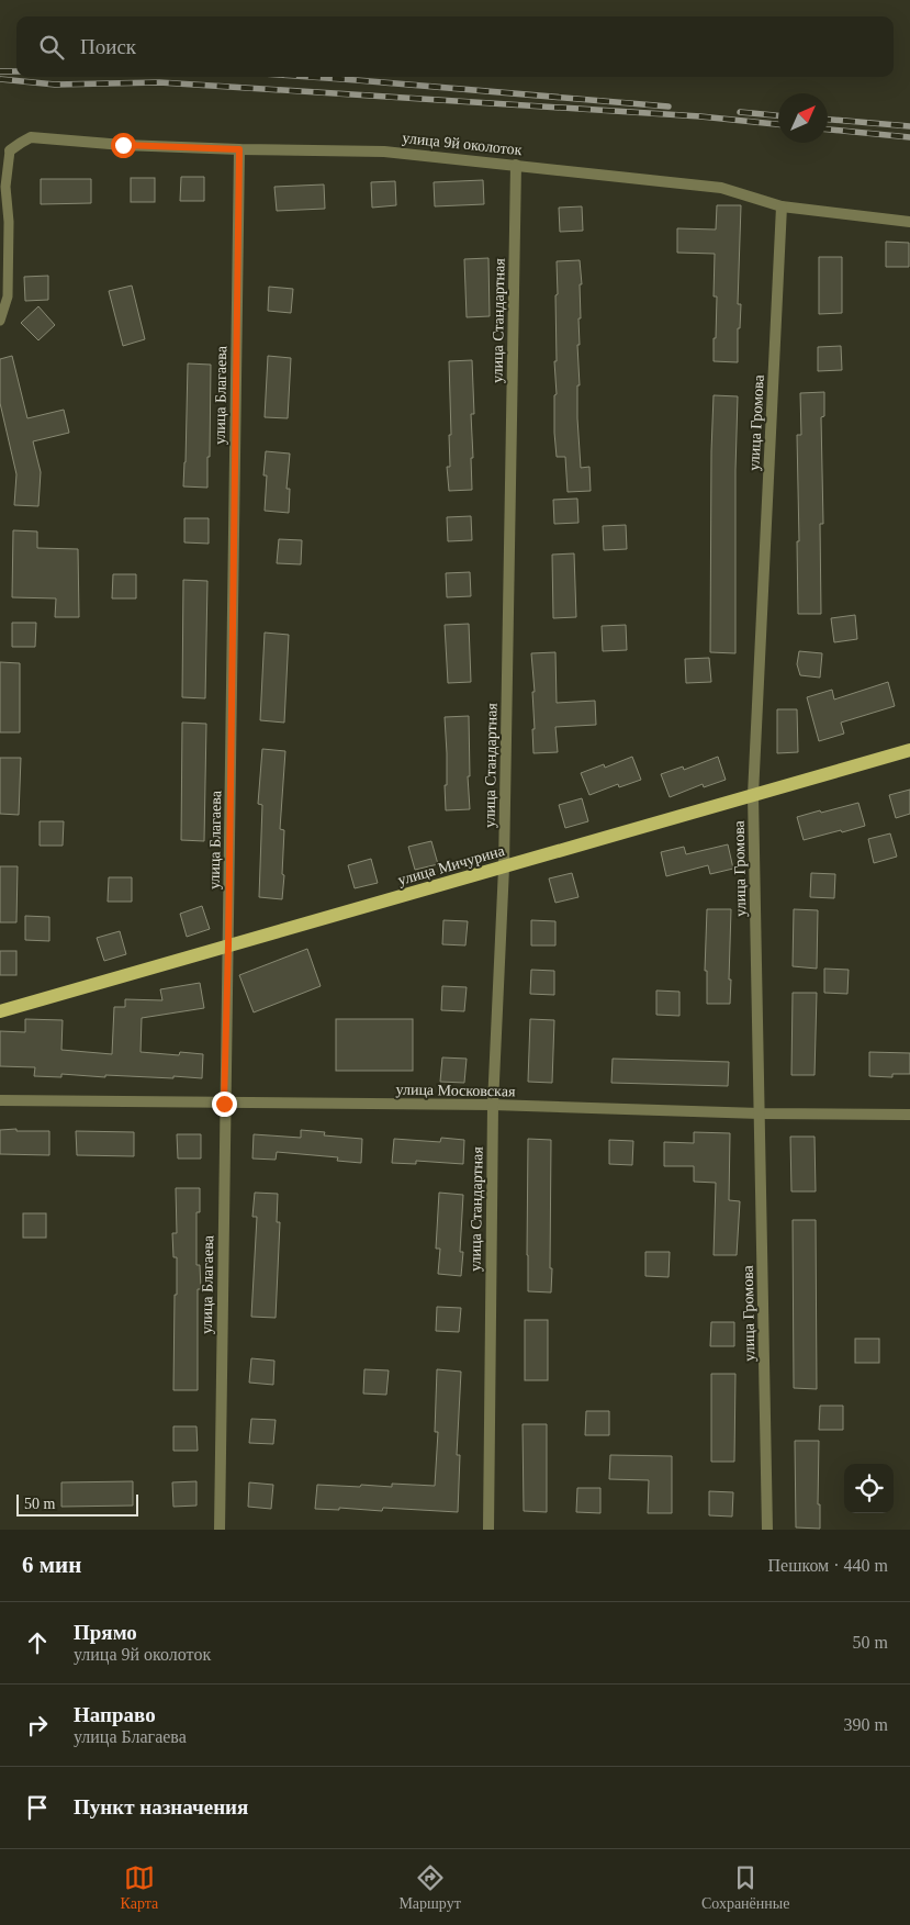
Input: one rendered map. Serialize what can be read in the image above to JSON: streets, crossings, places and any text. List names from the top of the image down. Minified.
{"streets":{"main road":["улица Мичурина"],"street":["улица 9й околоток","улица Стандартная","улица Благаева","улица Громова","улица Московская"]},"crossings":[["улица 9й околоток","улица Стандартная"],["улица 9й околоток","улица Благаева"],["улица 9й околоток","улица Громова"],["улица Стандартная","улица Мичурина"],["улица Стандартная","улица Московская"],["улица Благаева","улица Мичурина"],["улица Благаева","улица Московская"],["улица Громова","улица Мичурина"],["улица Громова","улица Московская"]],"scale_bar":"50 m","north":"top right","page":{"search":"Поиск","scale":"50 m","heading":["6 мин","Пешком · 440 m"],"list":[["Прямо","улица 9й околоток","50 m"],["Направо","улица Благаева","390 m"],"Пункт назначения"],"nav":["Карта","Маршрут","Сохранённые"]}}
